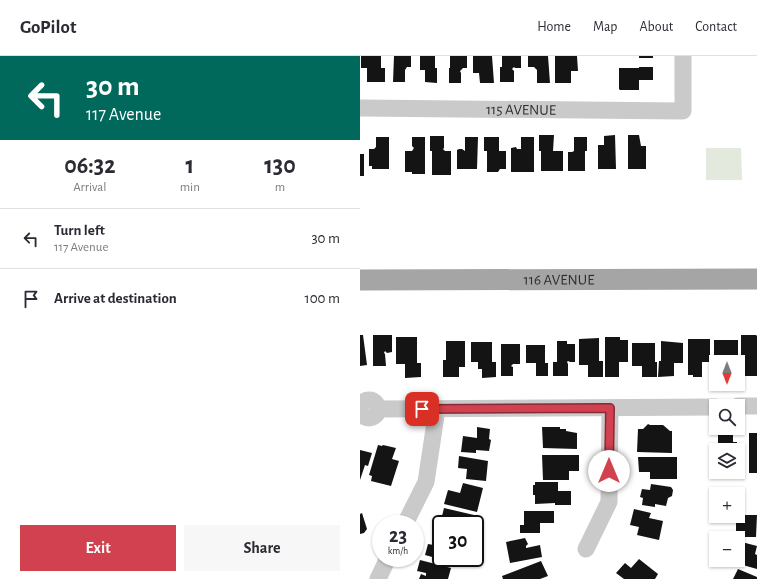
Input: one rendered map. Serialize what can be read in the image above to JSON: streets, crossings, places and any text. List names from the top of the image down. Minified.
{"streets":{"main road":["116 AVENUE"],"street":["115 AVENUE"]},"north":"bottom","page":{"header":"GoPilot","nav":["Home","Map","About","Contact"],"turn":["30 m","117 Avenue"],"eta":["06:32","Arrival","1","min","130","m"],"list":[{"name":"Turn left","note":"117 Avenue","value":"30 m"},{"name":"Arrive at destination","value":"100 m"}],"map_buttons":["+","−"],"speed":"23 km/h","limit":"30","buttons":["Exit","Share"]}}
